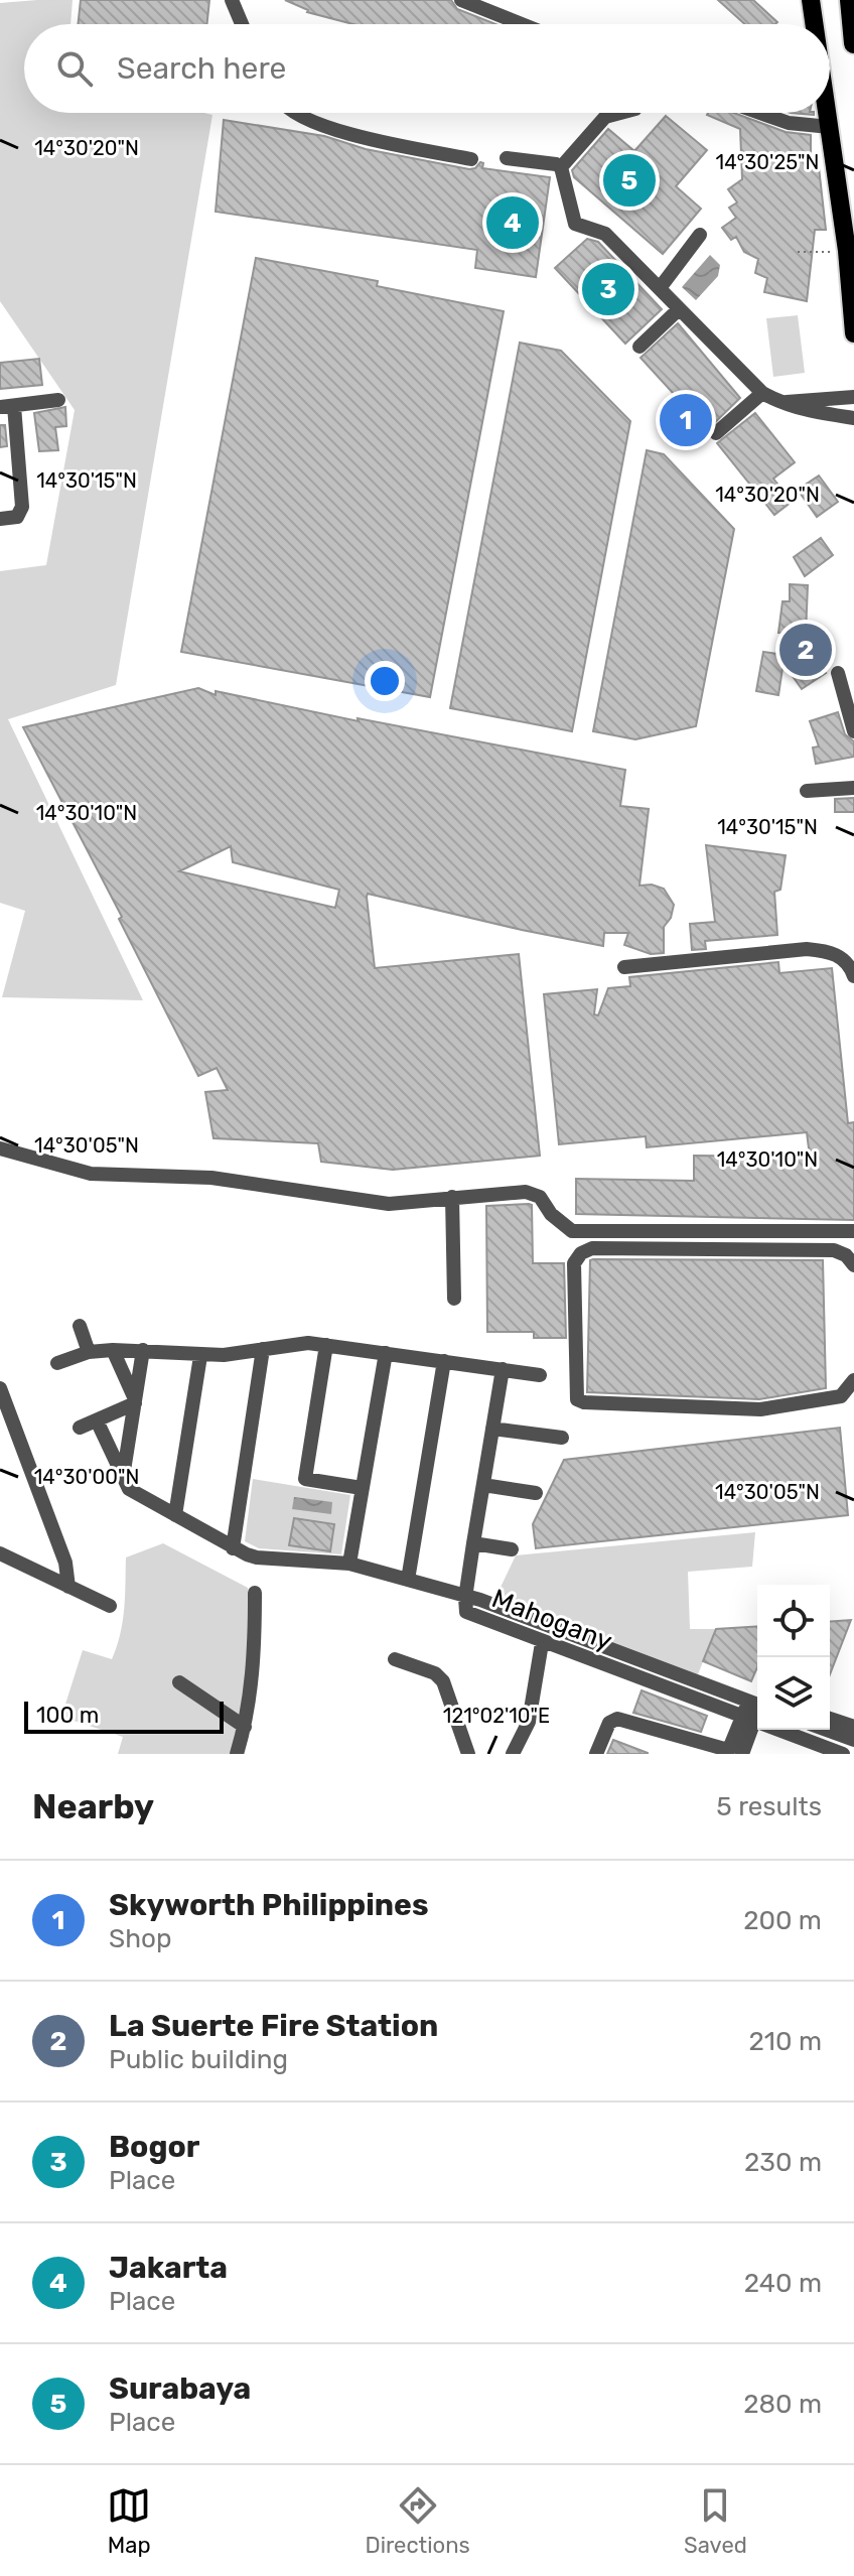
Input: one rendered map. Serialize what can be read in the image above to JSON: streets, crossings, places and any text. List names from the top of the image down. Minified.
{"streets":{"street":["Mahogany"]},"scale_bar":"100 m","page":{"search":"Search here","pins":["5","4","3","1","2"],"scale":"100 m","heading":["Nearby","5 results"],"list":[{"mark":"1","name":"Skyworth Philippines","note":"Shop","value":"200 m"},{"mark":"2","name":"La Suerte Fire Station","note":"Public building","value":"210 m"},{"mark":"3","name":"Bogor","note":"Place","value":"230 m"},{"mark":"4","name":"Jakarta","note":"Place","value":"240 m"},{"mark":"5","name":"Surabaya","note":"Place","value":"280 m"}],"nav":["Map","Directions","Saved"]},"coordinates":["14°30'20\"N","14°30'25\"N","14°30'15\"N","14°30'10\"N","14°30'05\"N","14°30'00\"N","121°02'10\"E"]}
